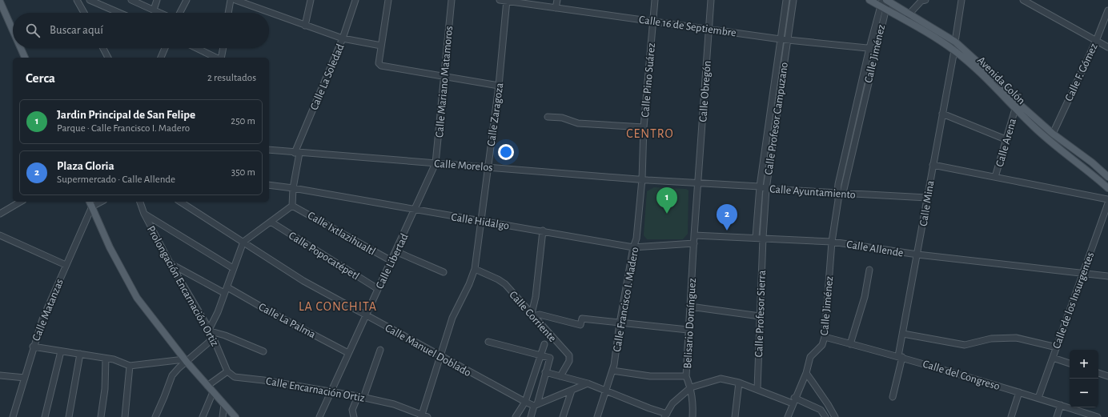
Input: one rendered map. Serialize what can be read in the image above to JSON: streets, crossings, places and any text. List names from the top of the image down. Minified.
{"streets":{"main road":["Avenida Colón"],"street":["Calle 16 de Septiembre","Calle Jiménez","Calle F. Gómez","Calle La Soledad","Calle Pino Suárez","Calle Mariano Matamoros","Calle Obregón","Calle Zaragoza","Calle Profesor Campuzano","Calle Arena","Calle Morelos","Calle Ayuntamiento","Calle Mina","Calle Hidalgo","Calle Ixtlazihualtl","Calle Allende","Calle Popocatépetl","Calle Libertad","Prolongación Encarnación Ortiz","Calle Francisco I. Madero","Calle de los Insurgentes","Calle Matanzas","Calle Profesor Sierra","Calle Corriente","Calle La Palma","Belisario Domínguez","Calle Manuel Doblado","Calle del Congreso","Calle Encarnación Ortiz"]},"crossings":[["Calle 16 de Septiembre","Calle Jiménez"],["Calle 16 de Septiembre","Calle Pino Suárez"],["Calle 16 de Septiembre","Calle Obregón"],["Calle 16 de Septiembre","Calle Zaragoza"],["Calle 16 de Septiembre","Calle Profesor Campuzano"],["Calle Jiménez","Avenida Colón"],["Calle Jiménez","Calle Ayuntamiento"],["Calle Jiménez","Calle Allende"],["Calle Jiménez","Calle del Congreso"],["Calle F. Gómez","Avenida Colón"],["Calle La Soledad","Calle Morelos"],["Calle La Soledad","Calle Hidalgo"],["Calle La Soledad","Calle Ixtlazihualtl"],["Calle Pino Suárez","Calle Morelos"],["Calle Pino Suárez","Calle Francisco I. Madero"],["Avenida Colón","Calle Arena"],["Avenida Colón","Calle Mina"],["Calle Mariano Matamoros","Calle Morelos"],["Calle Mariano Matamoros","Calle Hidalgo"],["Calle Mariano Matamoros","Calle Libertad"],["Calle Obregón","Calle Morelos"],["Calle Obregón","Calle Ayuntamiento"],["Calle Zaragoza","Calle Morelos"],["Calle Zaragoza","Calle Hidalgo"],["Calle Zaragoza","Calle Corriente"],["Calle Zaragoza","Calle Manuel Doblado"],["Calle Zaragoza","Calle Encarnación Ortiz"],["Calle Profesor Campuzano","Calle Ayuntamiento"],["Calle Profesor Campuzano","Calle Allende"],["Calle Profesor Campuzano","Calle Profesor Sierra"],["Calle Morelos","Calle Ayuntamiento"],["Calle Morelos","Calle Francisco I. Madero"],["Calle Ayuntamiento","Calle Mina"],["Calle Mina","Calle Allende"],["Calle Mina","Calle del Congreso"],["Calle Hidalgo","Calle Libertad"],["Calle Hidalgo","Calle Francisco I. Madero"],["Calle Hidalgo","Belisario Domínguez"],["Calle Ixtlazihualtl","Calle Libertad"],["Calle Allende","Calle de los Insurgentes"],["Calle Allende","Calle Profesor Sierra"],["Calle Allende","Belisario Domínguez"],["Calle Popocatépetl","Calle Libertad"],["Calle Libertad","Calle La Palma"],["Calle Libertad","Calle Manuel Doblado"],["Calle Libertad","Calle Encarnación Ortiz"],["Prolongación Encarnación Ortiz","Calle Encarnación Ortiz"],["Calle Francisco I. Madero","Belisario Domínguez"],["Calle de los Insurgentes","Calle del Congreso"]],"districts":["CENTRO","LA CONCHITA"],"page":{"search":"Buscar aquí","heading":["Cerca","2 resultados"],"list":[{"mark":"1","name":"Jardin Principal de San Felipe","note":"Parque · Calle Francisco I. Madero","value":"250 m"},{"mark":"2","name":"Plaza Gloria","note":"Supermercado · Calle Allende","value":"350 m"}],"pins":["1","2"],"map_buttons":["+","−"]}}
